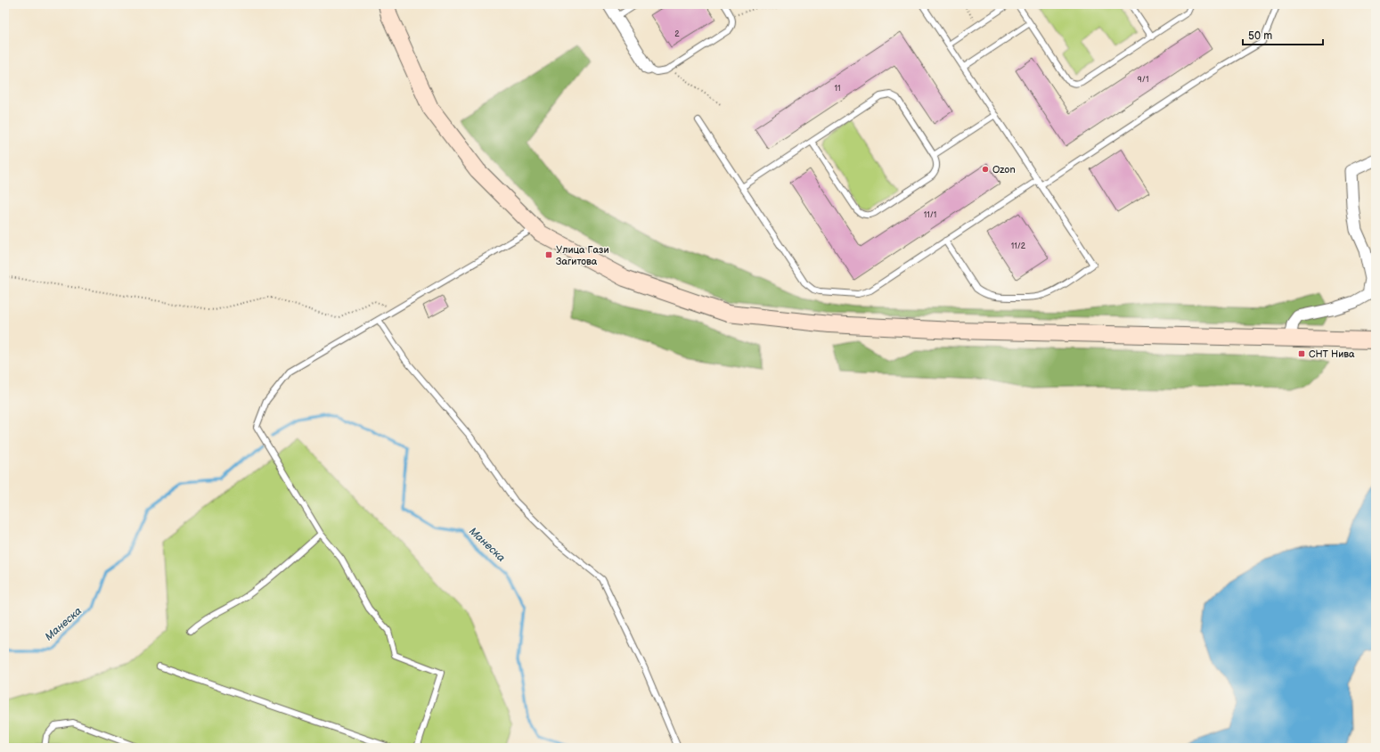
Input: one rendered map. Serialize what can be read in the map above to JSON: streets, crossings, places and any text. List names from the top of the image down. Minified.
{"water":["Манеска"],"places":{"other":["Ozon"],"transit":["Улица Гази Загитова","СНТ Нива"]},"house_numbers":["2","9/1","11","11/1","11/2"],"scale_bar":"50 m"}
